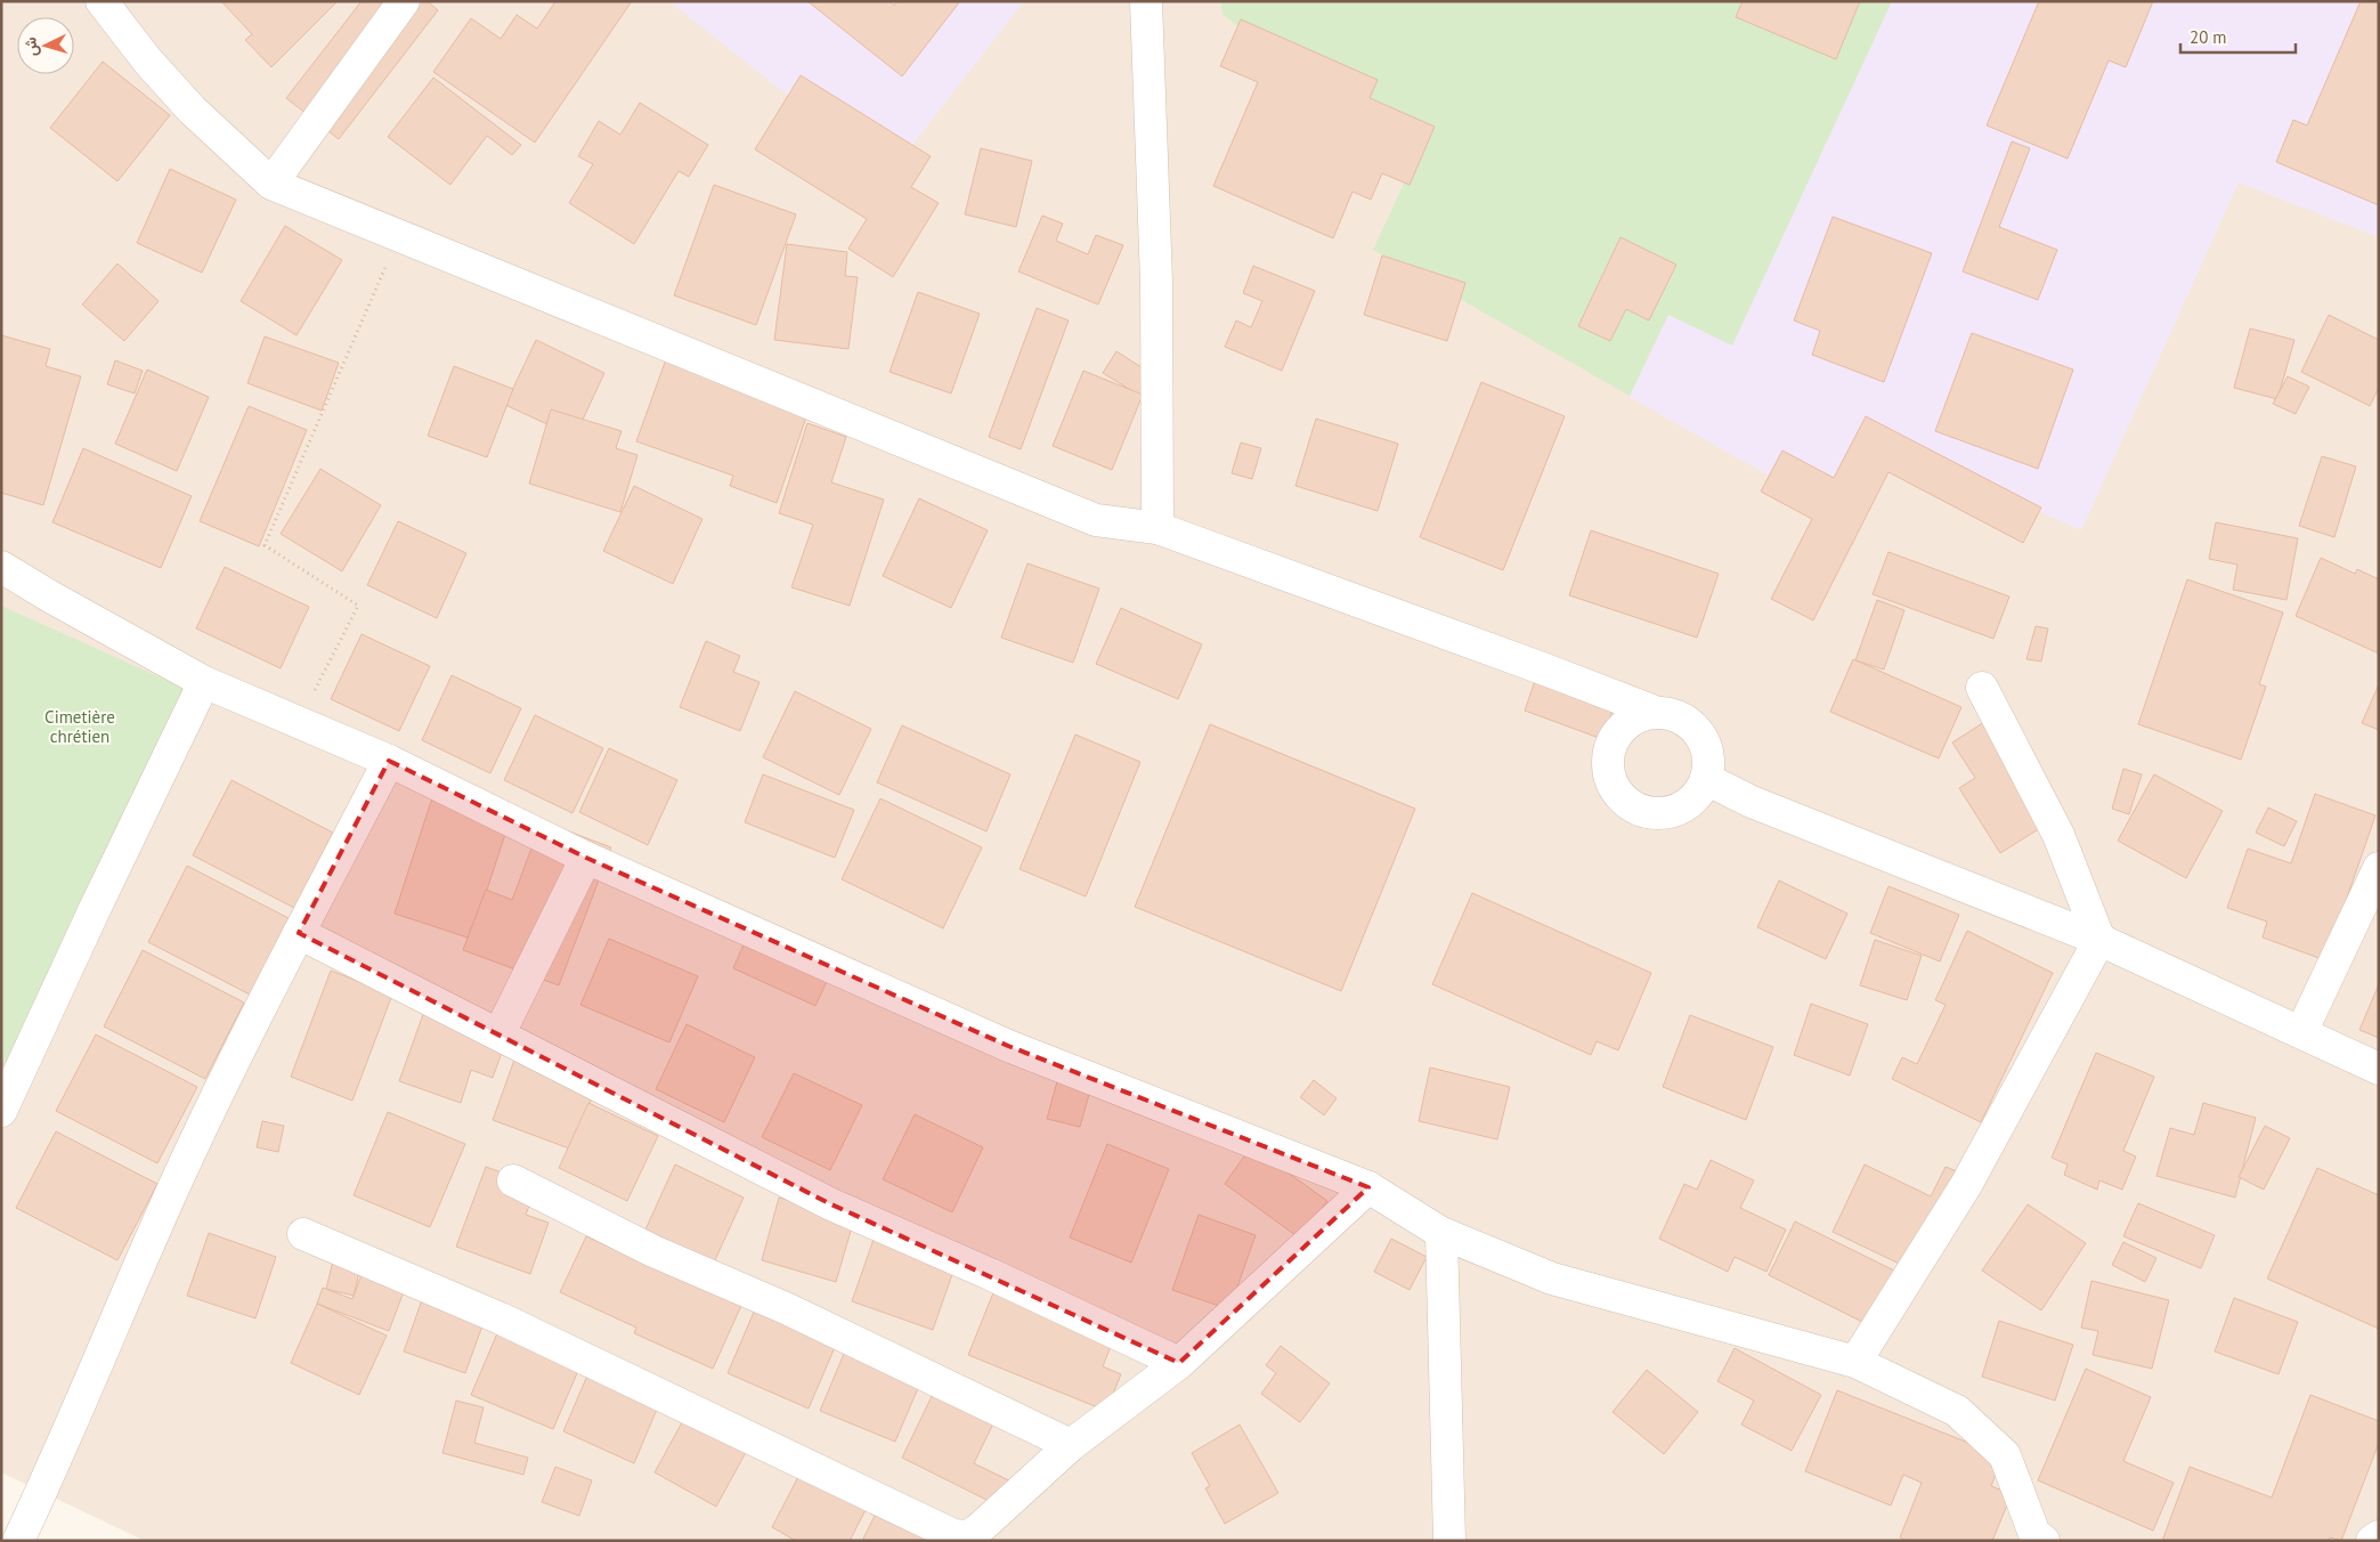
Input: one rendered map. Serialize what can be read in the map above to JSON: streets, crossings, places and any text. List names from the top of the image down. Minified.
{"parks":["Cimetière chrétien"],"scale_bar":"20 m","north":"left"}
